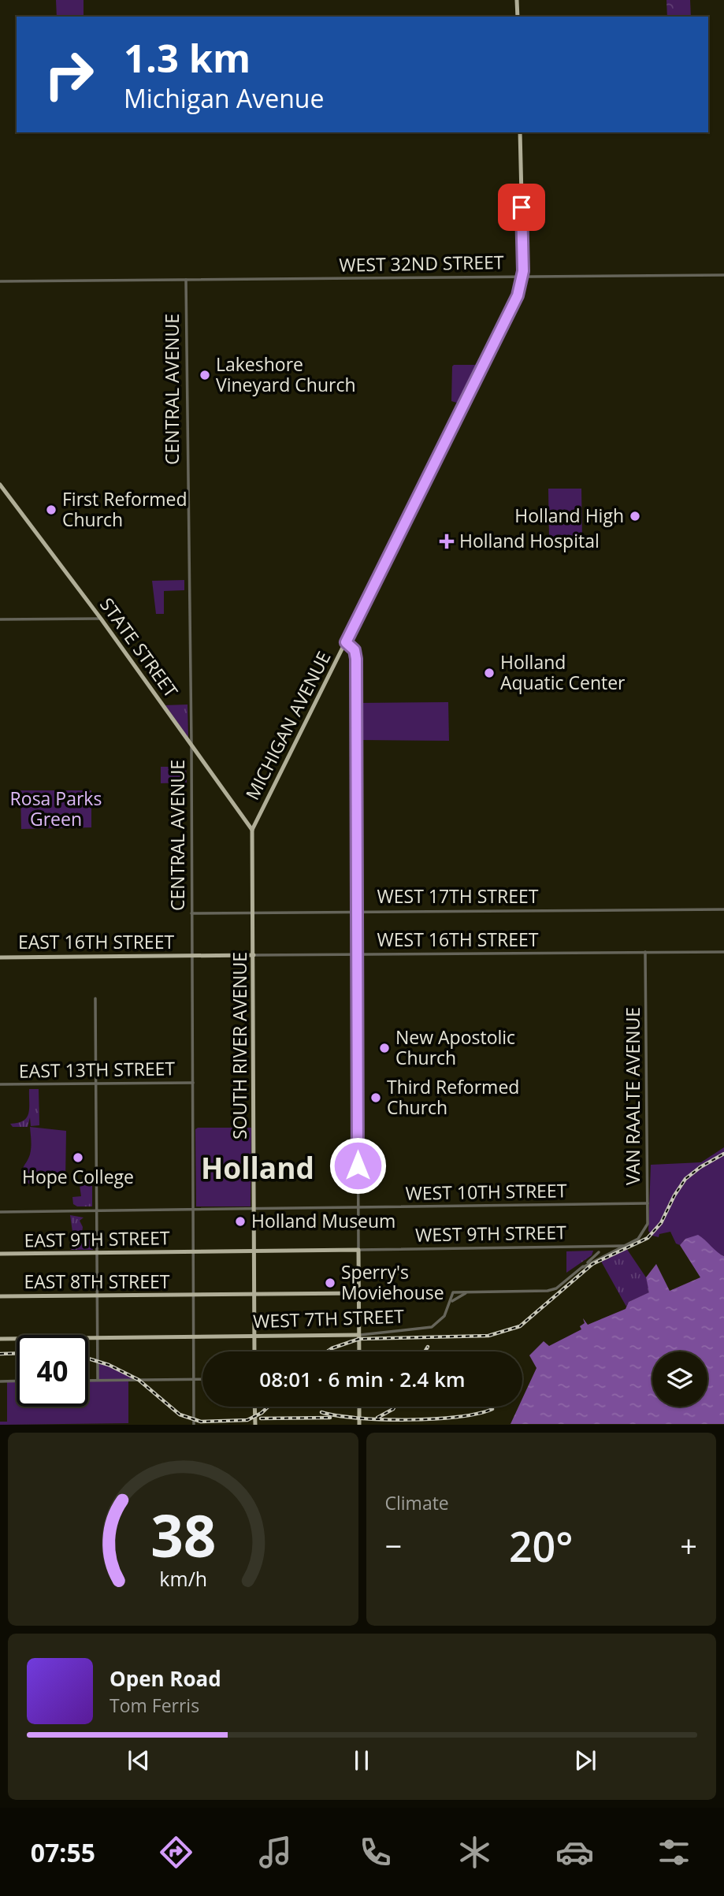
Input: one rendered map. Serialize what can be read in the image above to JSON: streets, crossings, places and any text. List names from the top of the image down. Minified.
{"streets":{"main road":["STATE STREET","MICHIGAN AVENUE","WEST 16TH STREET","EAST 16TH STREET","SOUTH RIVER AVENUE","WEST 9TH STREET","EAST 9TH STREET","EAST 8TH STREET","WEST 7TH STREET"],"street":["WEST 32ND STREET","CENTRAL AVENUE","WEST 17TH STREET","EAST 13TH STREET","VAN RAALTE AVENUE","WEST 10TH STREET"]},"crossings":[["WEST 32ND STREET","CENTRAL AVENUE"],["WEST 32ND STREET","MICHIGAN AVENUE"],["CENTRAL AVENUE","STATE STREET"],["CENTRAL AVENUE","WEST 17TH STREET"],["CENTRAL AVENUE","WEST 16TH STREET"],["CENTRAL AVENUE","EAST 16TH STREET"],["CENTRAL AVENUE","EAST 13TH STREET"],["CENTRAL AVENUE","WEST 10TH STREET"],["CENTRAL AVENUE","WEST 9TH STREET"],["CENTRAL AVENUE","EAST 9TH STREET"],["CENTRAL AVENUE","EAST 8TH STREET"],["CENTRAL AVENUE","WEST 7TH STREET"],["STATE STREET","MICHIGAN AVENUE"],["STATE STREET","SOUTH RIVER AVENUE"],["MICHIGAN AVENUE","SOUTH RIVER AVENUE"],["WEST 17TH STREET","SOUTH RIVER AVENUE"],["WEST 16TH STREET","EAST 16TH STREET"],["WEST 16TH STREET","SOUTH RIVER AVENUE"],["WEST 16TH STREET","VAN RAALTE AVENUE"],["SOUTH RIVER AVENUE","WEST 10TH STREET"],["SOUTH RIVER AVENUE","WEST 9TH STREET"],["SOUTH RIVER AVENUE","EAST 8TH STREET"],["SOUTH RIVER AVENUE","WEST 7TH STREET"],["VAN RAALTE AVENUE","WEST 10TH STREET"],["VAN RAALTE AVENUE","WEST 9TH STREET"],["WEST 9TH STREET","EAST 9TH STREET"]],"districts":["Holland"],"parks":["Rosa Parks Green"],"places":{"other":["Lakeshore Vineyard Church","First Reformed Church","Holland High","Holland Aquatic Center","New Apostolic Church","Third Reformed Church","Hope College","Holland Museum","Sperry's Moviehouse"],"health":["Holland Hospital"]},"page":{"turn":["1.3 km","Michigan Avenue"],"limit":"40","trip":"08:01 · 6 min · 2.4 km","tile":"Climate","heat":["−","20°","+"],"song":["Open Road","Tom Ferris"],"tabs":"07:55","gauge":["38","km/h"]}}
